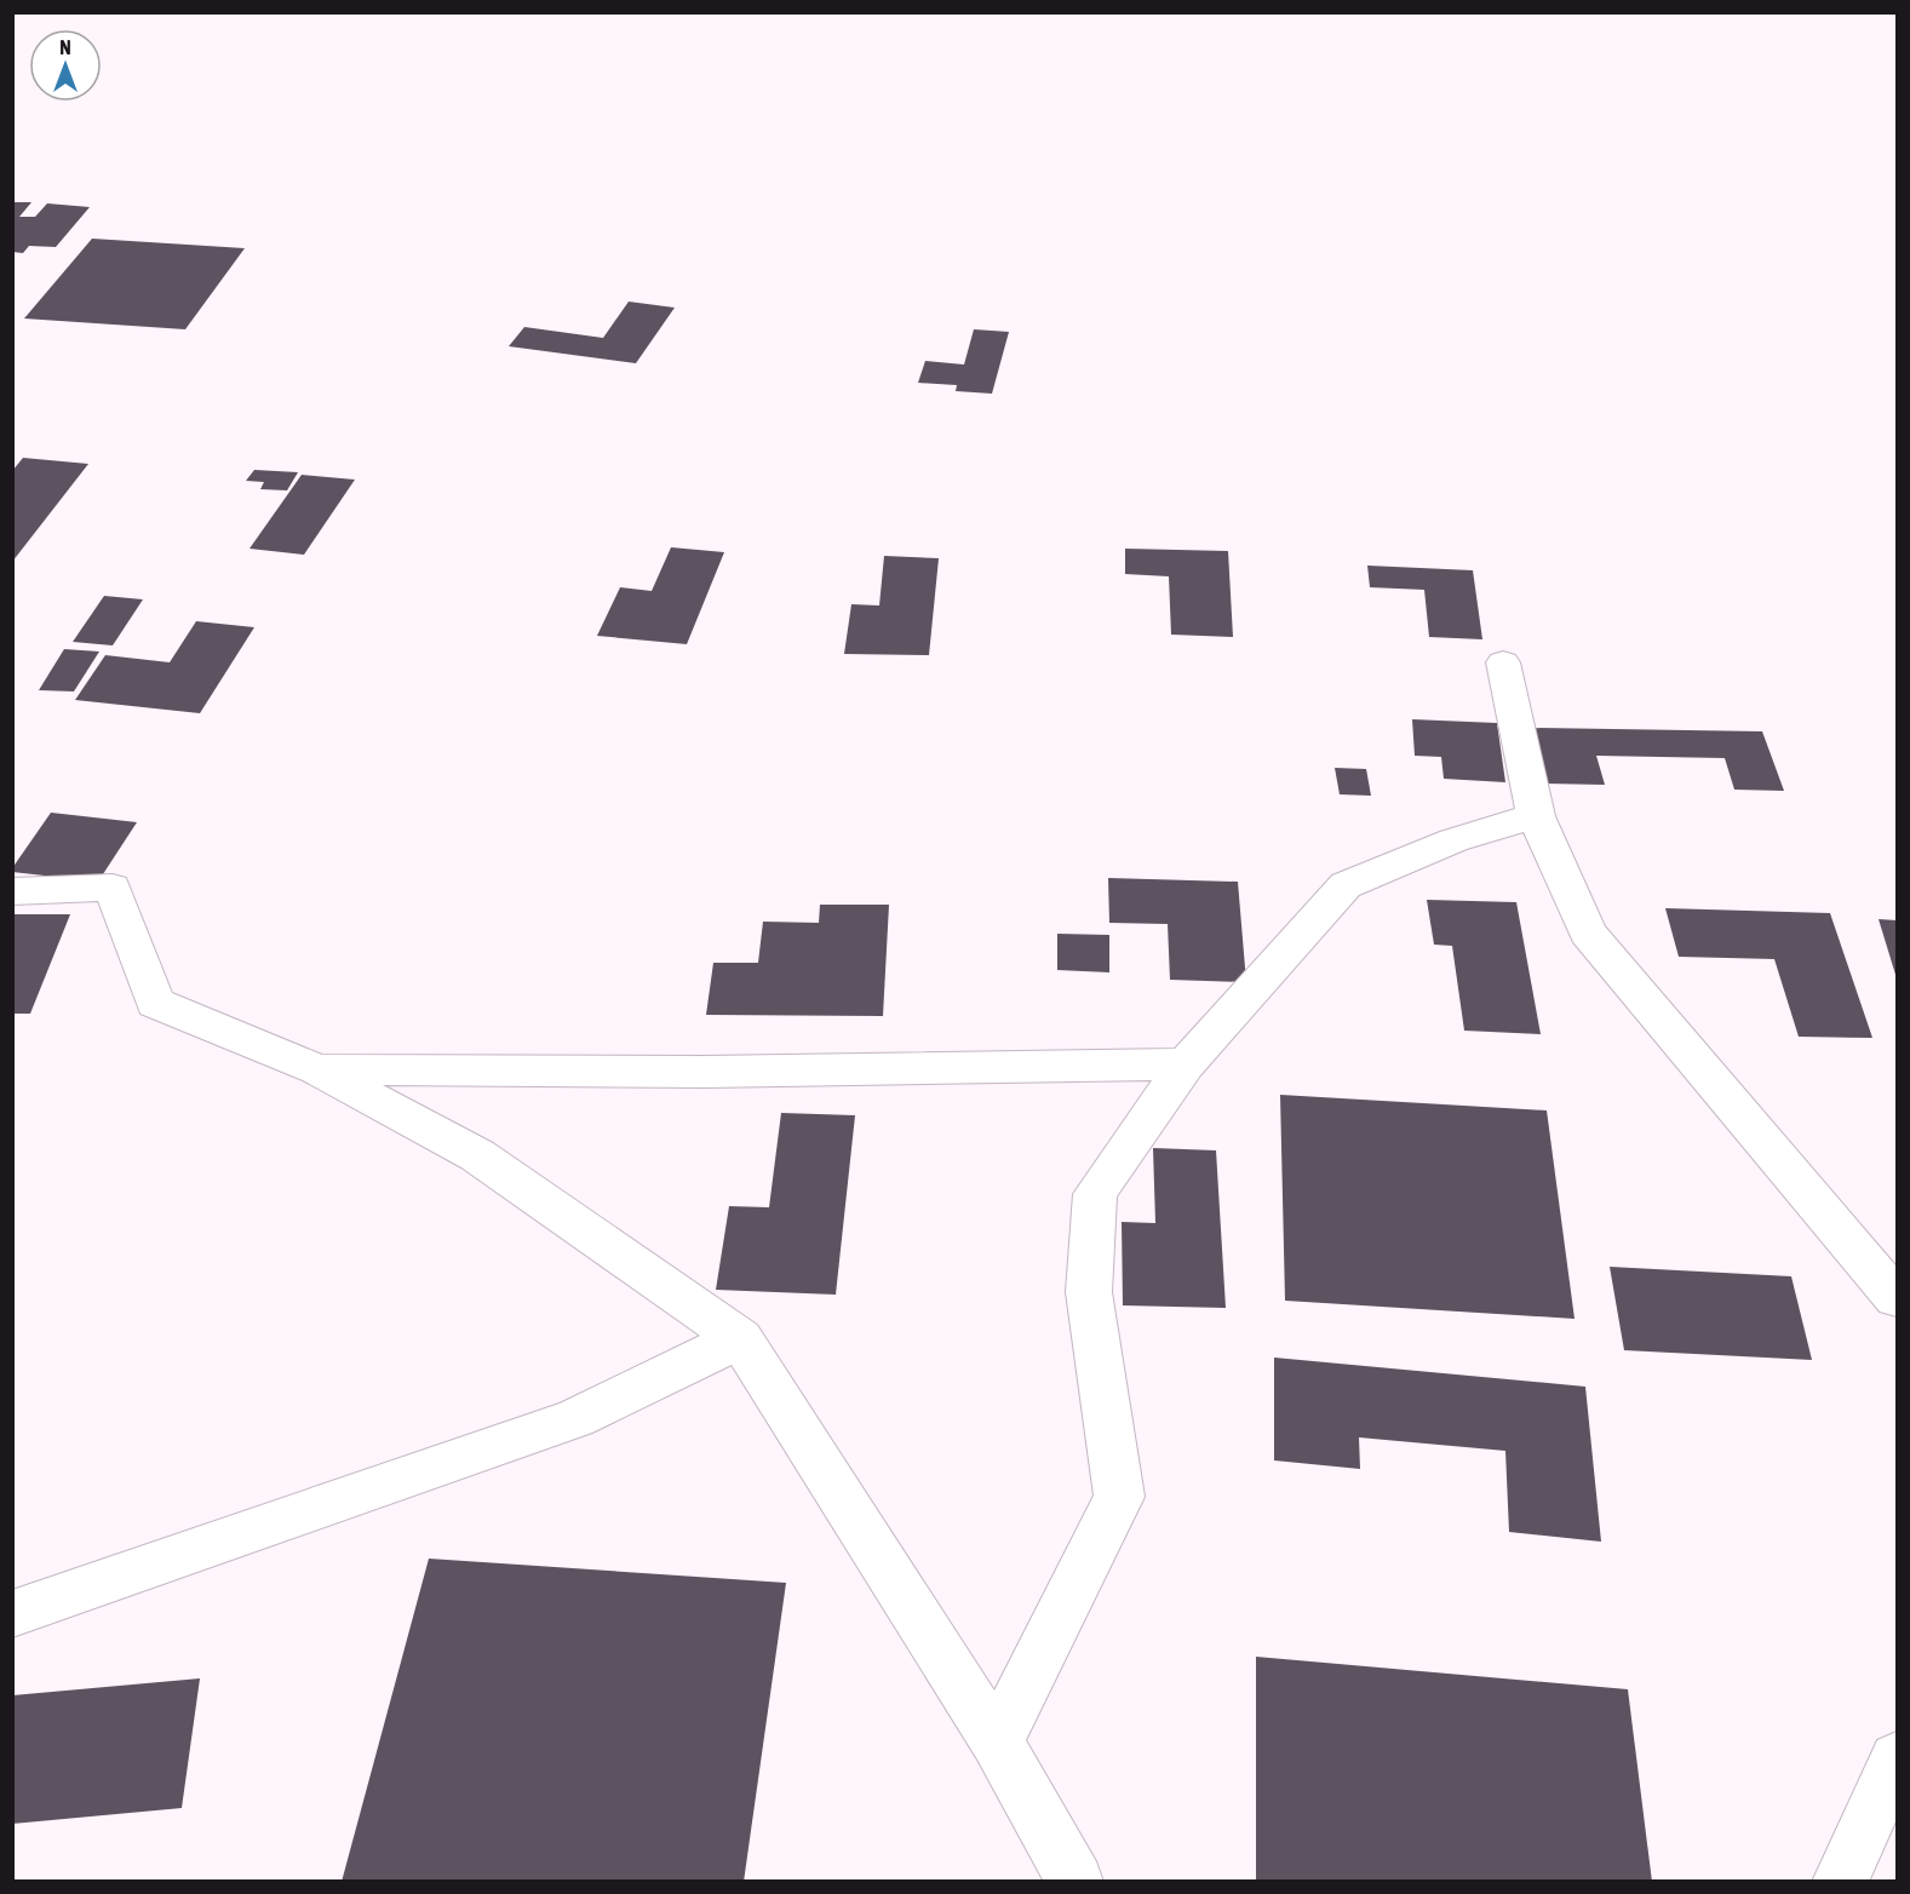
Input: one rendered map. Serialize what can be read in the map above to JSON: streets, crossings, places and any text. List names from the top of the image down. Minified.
{"north":"top"}
